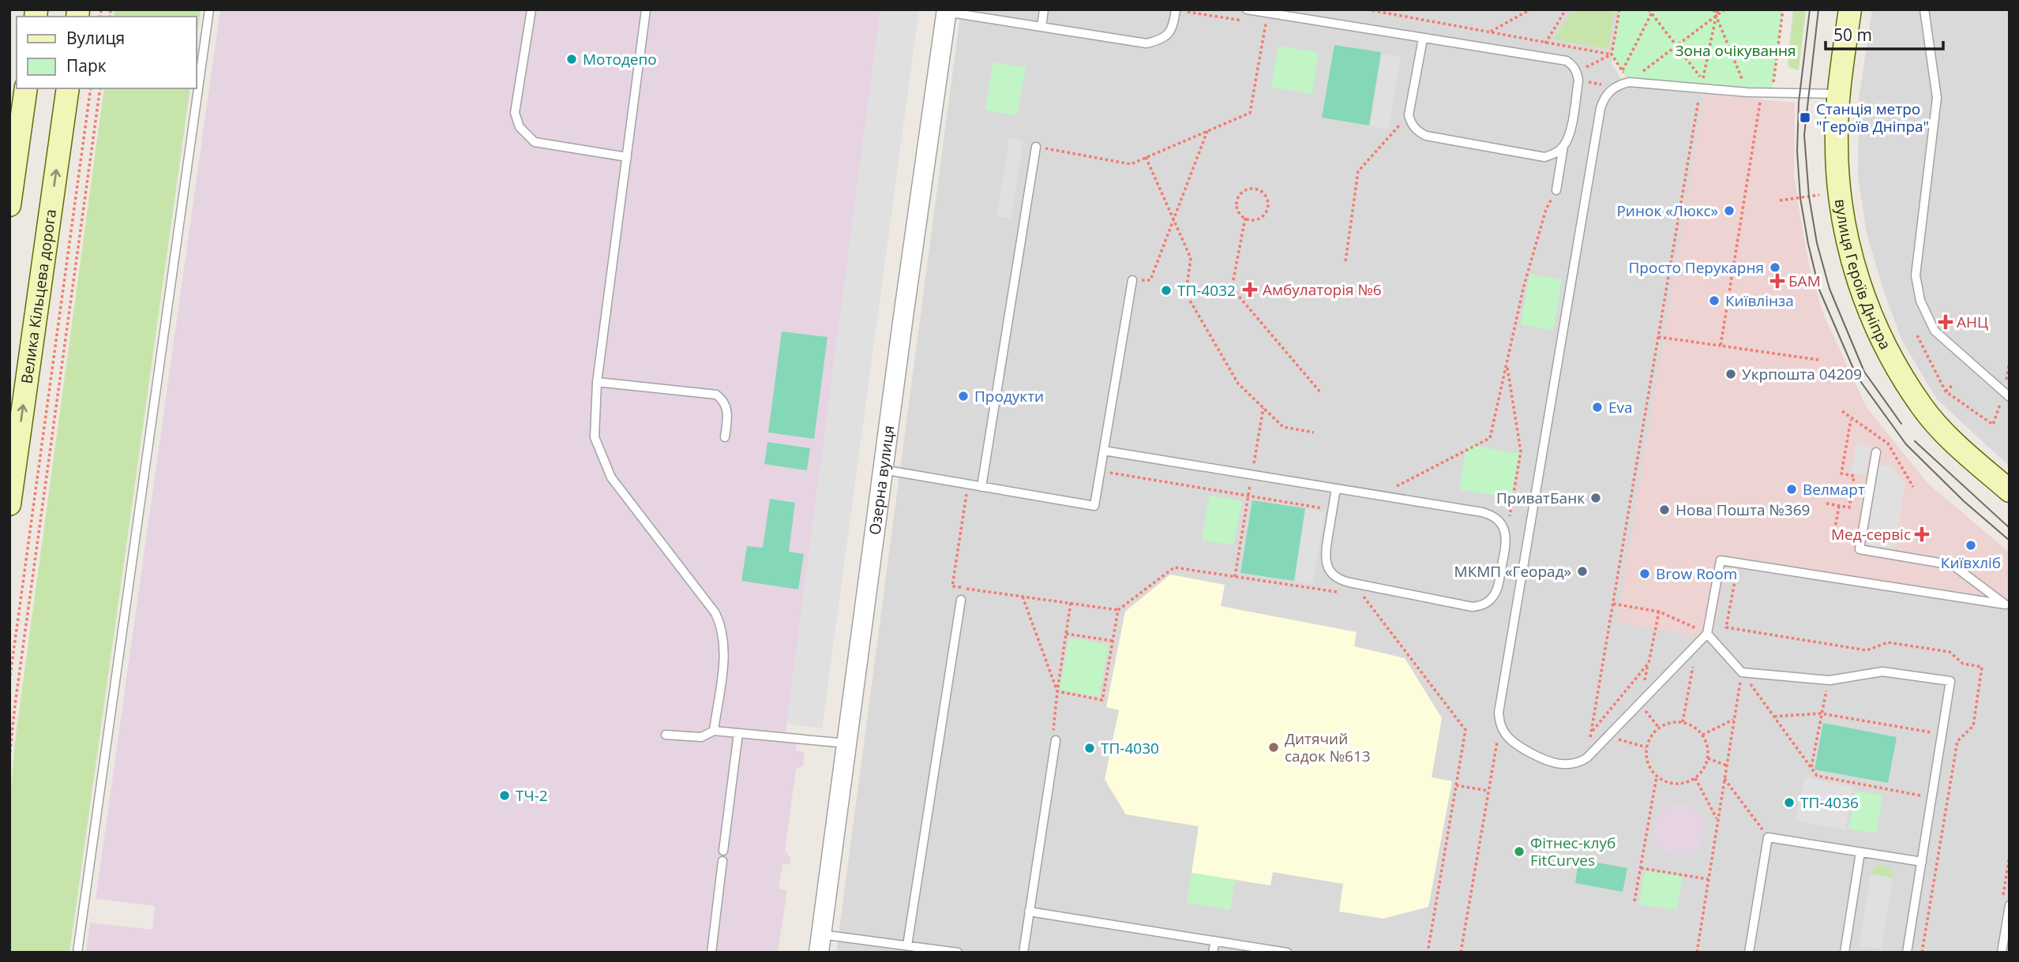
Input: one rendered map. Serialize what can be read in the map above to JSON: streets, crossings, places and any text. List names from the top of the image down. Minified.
{"streets":{"main road":["вулиця Героїв Дніпра","Велика Кільцева дорога"],"street":["Озерна вулиця"]},"one_way":["Велика Кільцева дорога"],"parks":["Зона очікування"],"places":{"other":["Мотодепо","Ринок «Люкс»","Просто Перукарня","ТП-4032","Київлінза","Укрпошта 04209","Продукти","Eva","Велмарт","ПриватБанк","Нова Пошта №369","Київхліб","МКМП «Георад»","Brow Room","Дитячий садок №613","ТП-4030","ТЧ-2","ТП-4036","Фітнес-клуб FitCurves"],"transit":["Станція метро \"Героїв Дніпра\""],"health":["БАМ","Амбулаторія №6","АНЦ","Мед-сервіс"]},"legend":["Вулиця","Парк"],"scale_bar":"50 m"}
